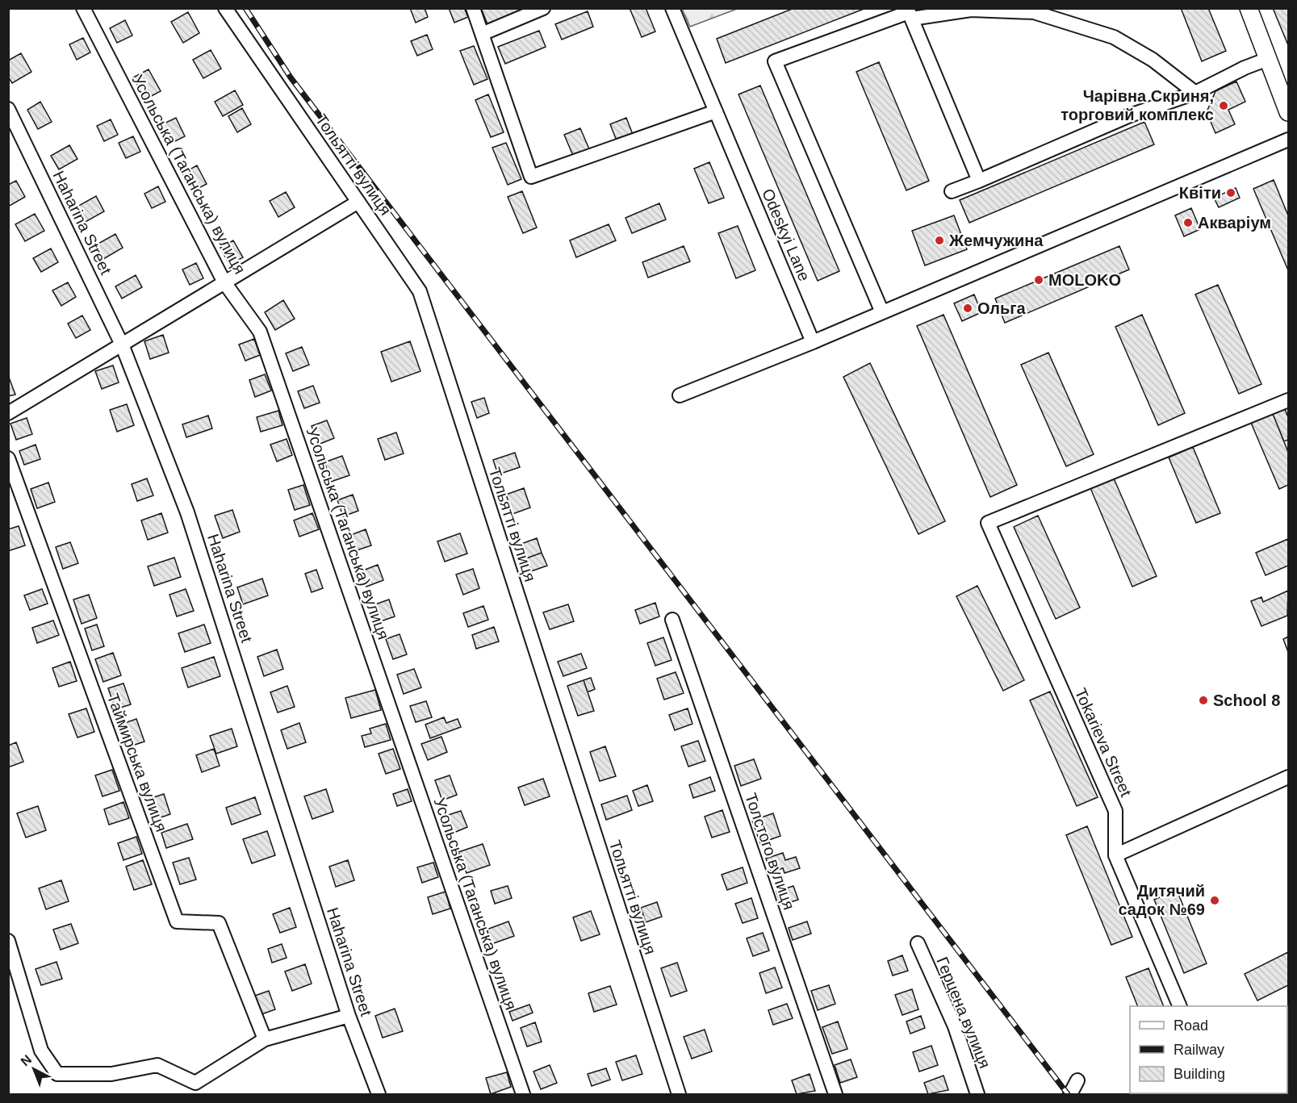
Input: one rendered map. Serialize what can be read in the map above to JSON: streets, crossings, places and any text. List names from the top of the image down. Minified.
{"streets":{"street":["Тольятті вулиця","Усольська (Таганська) вулиця","Haharina Street","Odeskyi Lane","Tokarieva Street","Таймирська вулиця","Толстого вулиця","Герцена вулиця"]},"places":["Чарівна Скриня, торговий комплекс","Квіти","Акваріум","Жемчужина","MOLOKO","Ольга","School 8","Дитячий садок №69"],"legend":["Road","Railway","Building"],"north":"top left"}
